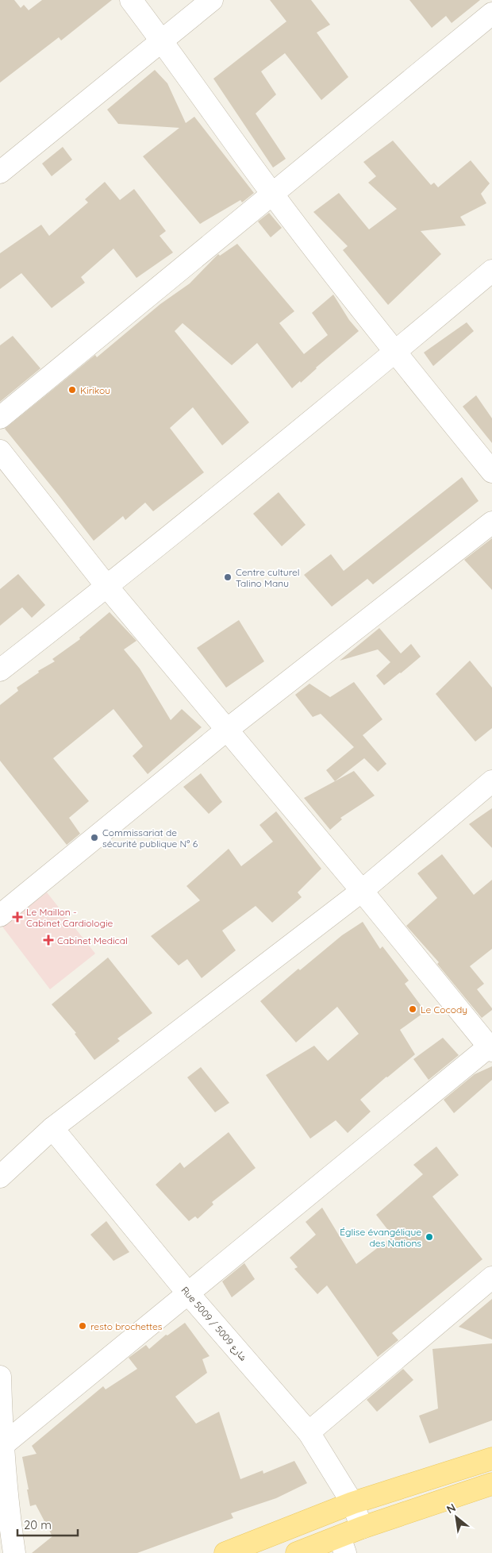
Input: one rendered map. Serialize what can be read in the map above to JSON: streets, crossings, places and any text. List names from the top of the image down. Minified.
{"streets":{"street":["Rue 5009 / شارع 5009"]},"places":{"other":["Kirikou","Centre culturel Talino Manu","Commissariat de sécurité publique Nº 6","Le Cocody","Église évangélique des Nations","resto brochettes"],"health":["Le Maillon - Cabinet Cardiologie","Cabinet Medical"]},"scale_bar":"20 m","north":"top left"}
